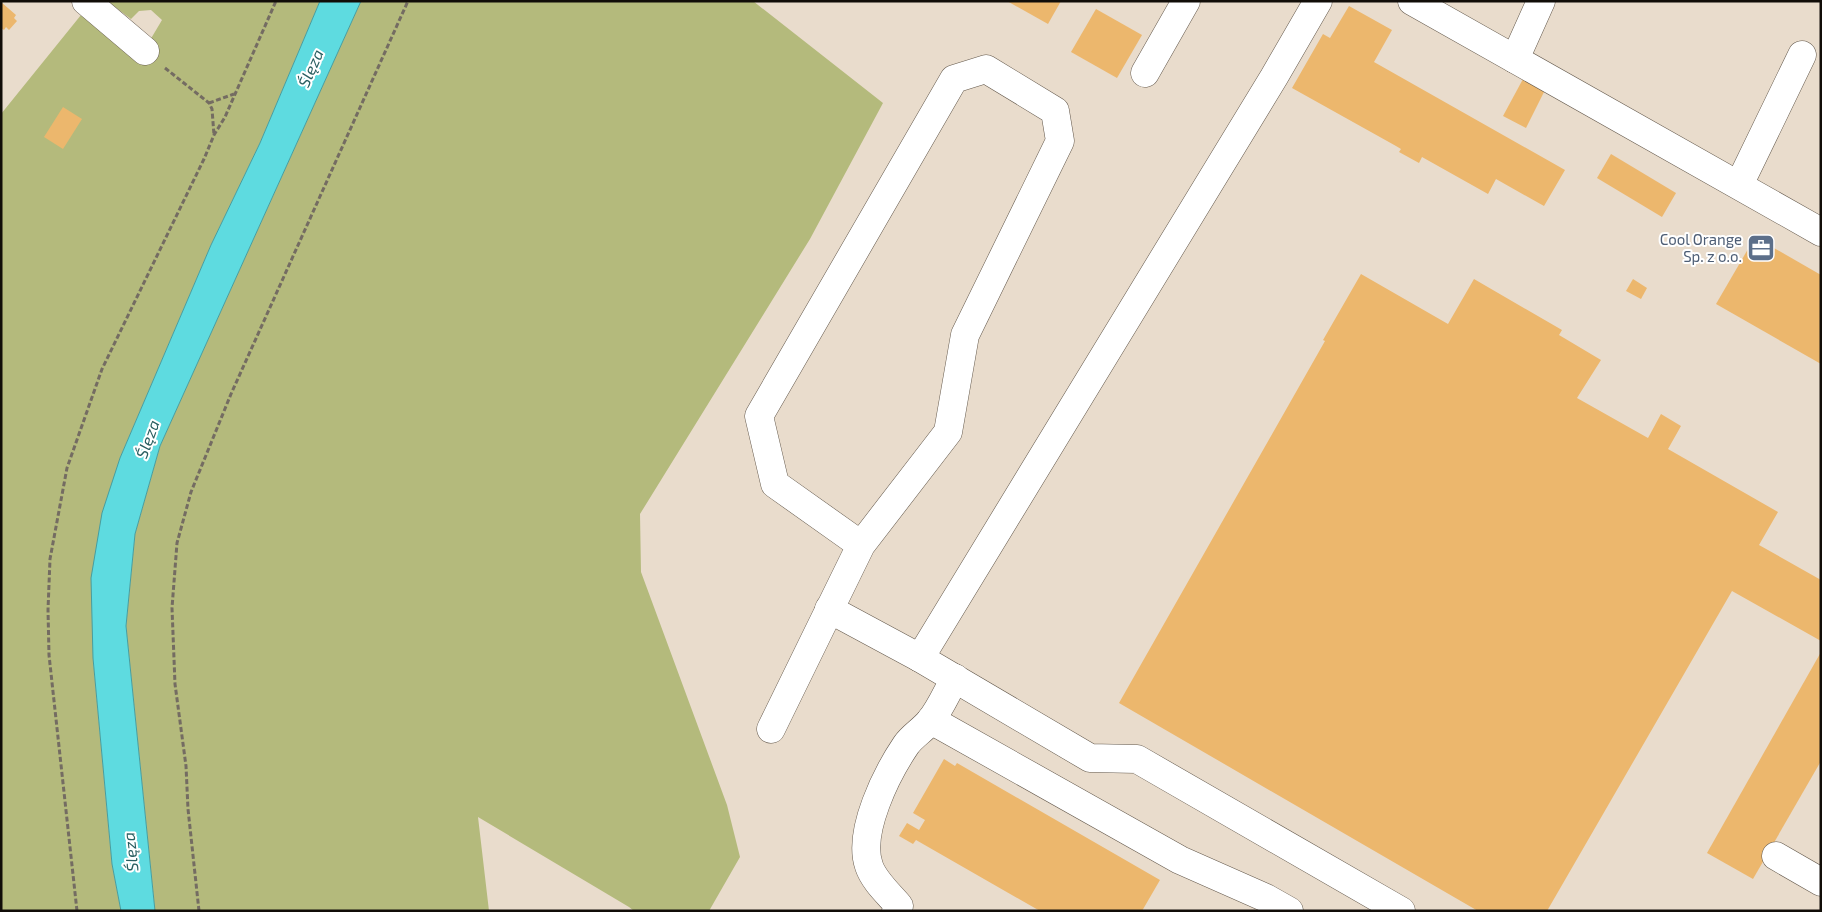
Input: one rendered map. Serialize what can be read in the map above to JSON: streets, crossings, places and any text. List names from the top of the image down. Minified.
{"water":["Ślęza"],"places":{"office":["Cool Orange Sp. z o.o."]}}
